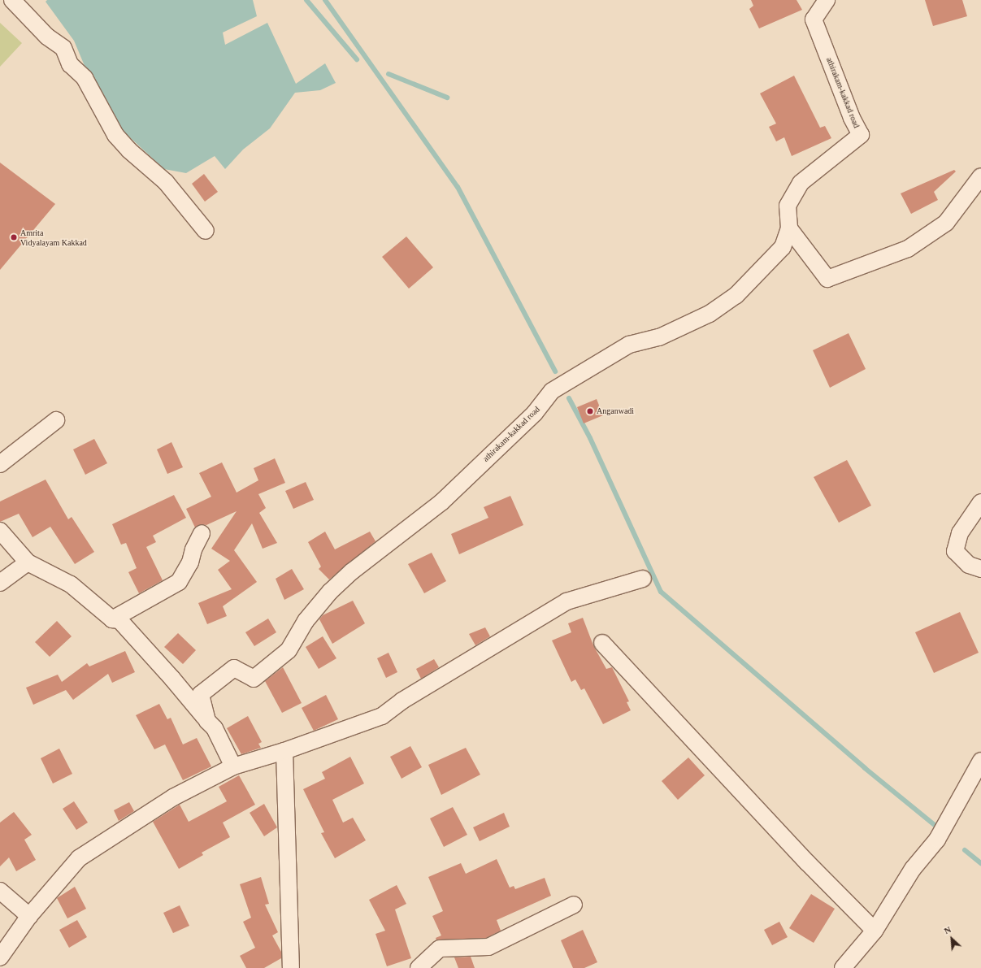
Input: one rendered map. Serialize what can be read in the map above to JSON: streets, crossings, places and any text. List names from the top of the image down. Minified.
{"streets":{"street":["athirakam-kakkad road"]},"places":["Amrita Vidyalayam Kakkad","Anganwadi"],"north":"top left"}
